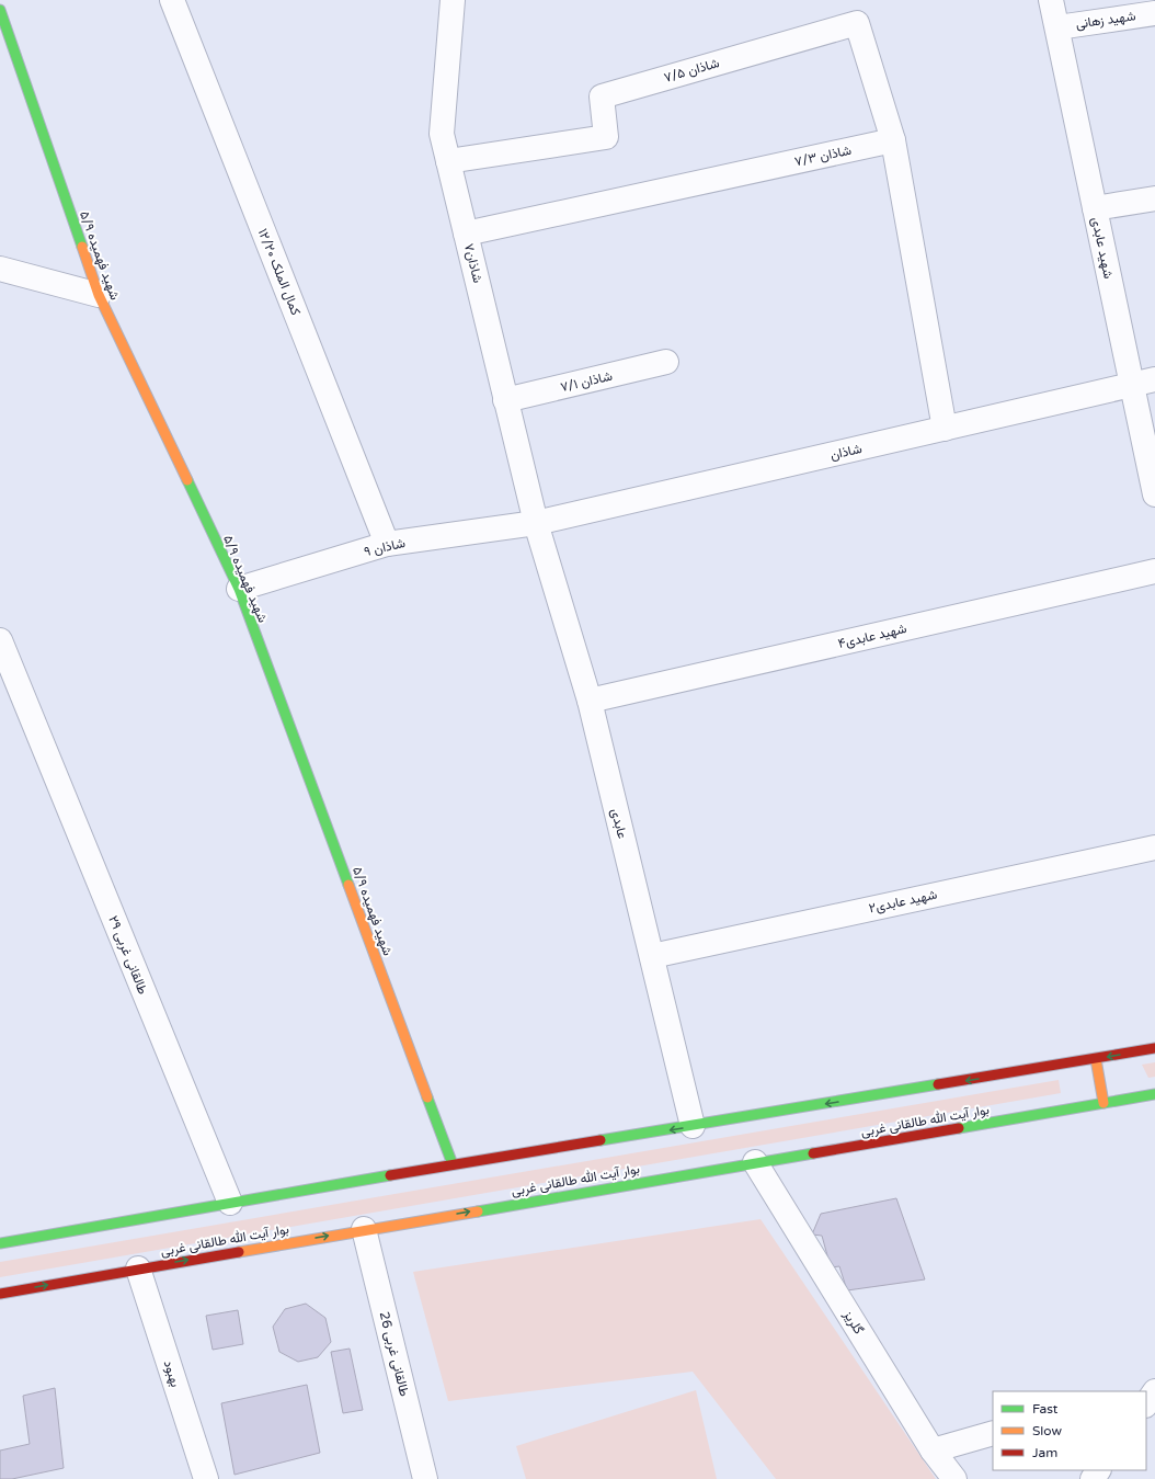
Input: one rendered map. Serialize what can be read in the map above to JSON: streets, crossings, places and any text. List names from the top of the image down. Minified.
{"streets":{"main road":["شهید فهمیده ۵/۹","بوار آیت الله طالقانی غربی"],"street":["شهید زهانی","شاذان ۷/۵","شاذان ۷/۳","شهید عابدی","شاذان۷","کمال الملک ۱۲/۲۰","شاذان ۷/۱","شاذان","شاذان ۹","شهید عابدی۴","عابدی","شهید عابدی۲","طالقانی غربی ۲۹","گلریز","طالقانی غربی 26","بهبود"]},"crossings":[["شهید زهانی","شهید عابدی"],["شاذان ۷/۵","شاذان ۷/۳"],["شاذان ۷/۵","شاذان۷"],["شاذان ۷/۳","شاذان۷"],["شهید عابدی","شاذان"],["شهید فهمیده ۵/۹","شاذان ۹"],["شاذان۷","شاذان ۷/۱"],["شاذان۷","شاذان"],["شاذان۷","شاذان ۹"],["شاذان۷","عابدی"],["کمال الملک ۱۲/۲۰","شاذان ۹"],["شاذان","شاذان ۹"],["شاذان","عابدی"],["شاذان ۹","عابدی"],["شهید عابدی۴","عابدی"],["عابدی","شهید عابدی۲"],["بوار آیت الله طالقانی غربی","گلریز"],["بوار آیت الله طالقانی غربی","طالقانی غربی 26"],["بوار آیت الله طالقانی غربی","بهبود"]],"legend":["Fast","Slow","Jam"]}
